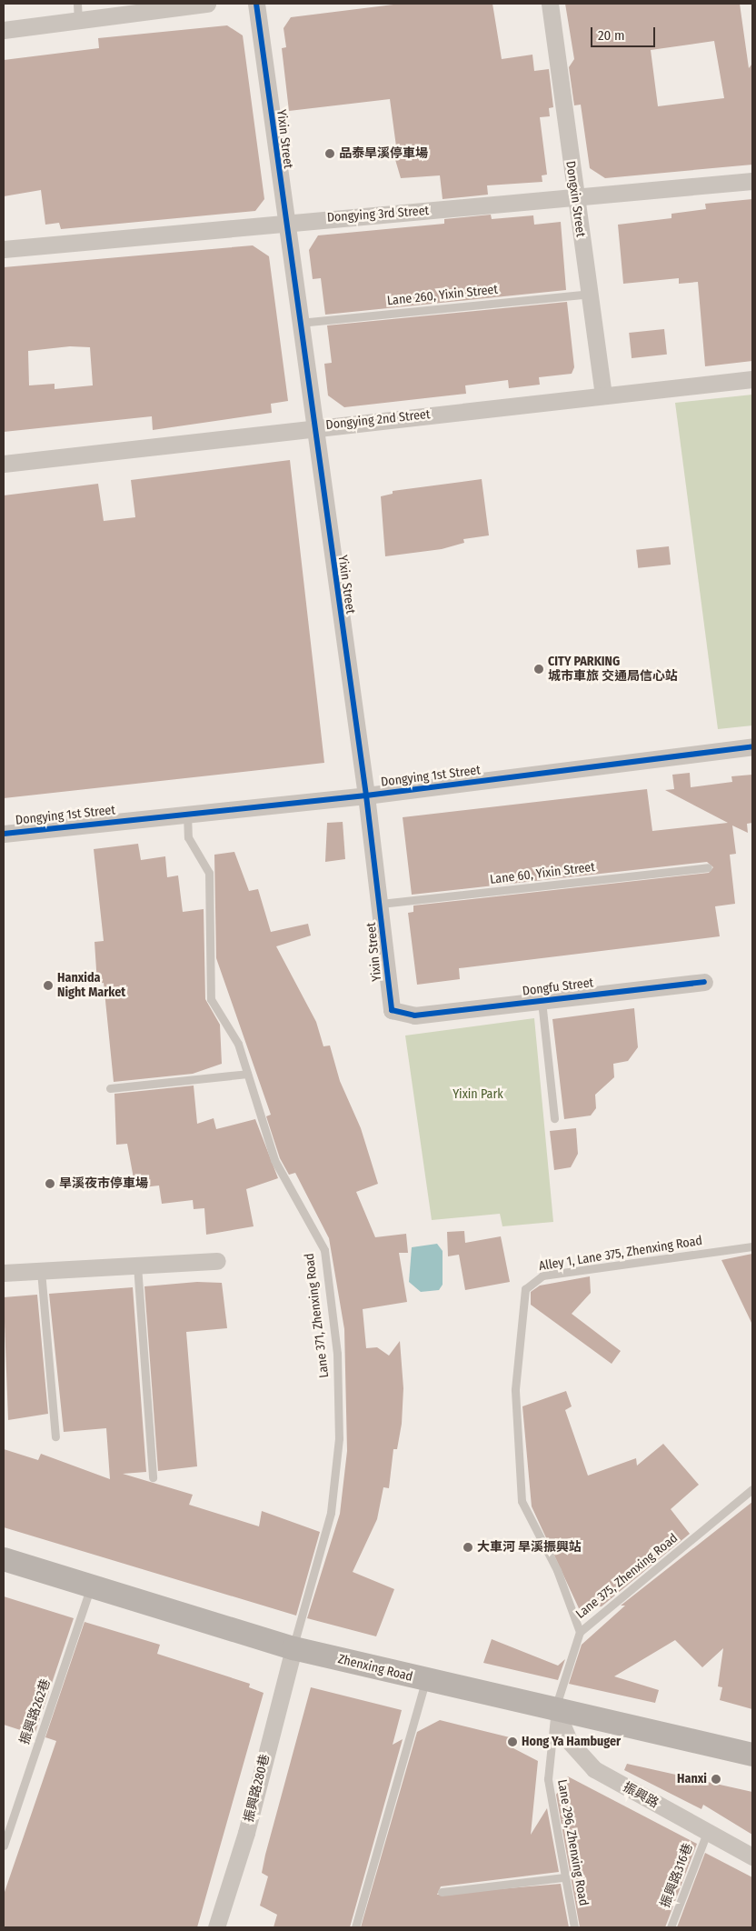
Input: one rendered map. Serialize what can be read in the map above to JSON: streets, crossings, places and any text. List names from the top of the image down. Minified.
{"streets":{"main road":["Zhenxing Road"],"street":["Yixin Street","Dongxin Street","Dongying 3rd Street","Dongying 2nd Street","Dongying 1st Street","Dongfu Street","振興路280巷","振興路"],"lane":["Lane 260, Yixin Street","Lane 60, Yixin Street","Alley 1, Lane 375, Zhenxing Road","Lane 371, Zhenxing Road","Lane 375, Zhenxing Road","振興路262巷","Lane 296, Zhenxing Road","振興路316巷"]},"crossings":[["Yixin Street","Dongying 3rd Street"],["Yixin Street","Lane 260, Yixin Street"],["Yixin Street","Dongying 2nd Street"],["Yixin Street","Dongying 1st Street"],["Yixin Street","Lane 60, Yixin Street"],["Yixin Street","Dongfu Street"],["Dongxin Street","Dongying 3rd Street"],["Dongxin Street","Lane 260, Yixin Street"],["Dongxin Street","Dongying 2nd Street"],["Dongying 1st Street","Lane 371, Zhenxing Road"],["Alley 1, Lane 375, Zhenxing Road","Lane 375, Zhenxing Road"],["Lane 371, Zhenxing Road","Zhenxing Road"],["Lane 371, Zhenxing Road","振興路280巷"],["Lane 375, Zhenxing Road","Zhenxing Road"],["Lane 375, Zhenxing Road","振興路"],["Lane 375, Zhenxing Road","Lane 296, Zhenxing Road"],["Zhenxing Road","振興路262巷"],["Zhenxing Road","振興路280巷"],["Zhenxing Road","振興路"],["Zhenxing Road","Lane 296, Zhenxing Road"],["振興路","Lane 296, Zhenxing Road"],["振興路","振興路316巷"]],"parks":["Yixin Park"],"places":["品泰旱溪停車場","CITY PARKING 城市車旅 交通局信心站","Hanxida Night Market","旱溪夜市停車場","大車河 旱溪振興站","Hong Ya Hambuger","Hanxi"],"scale_bar":"20 m"}
